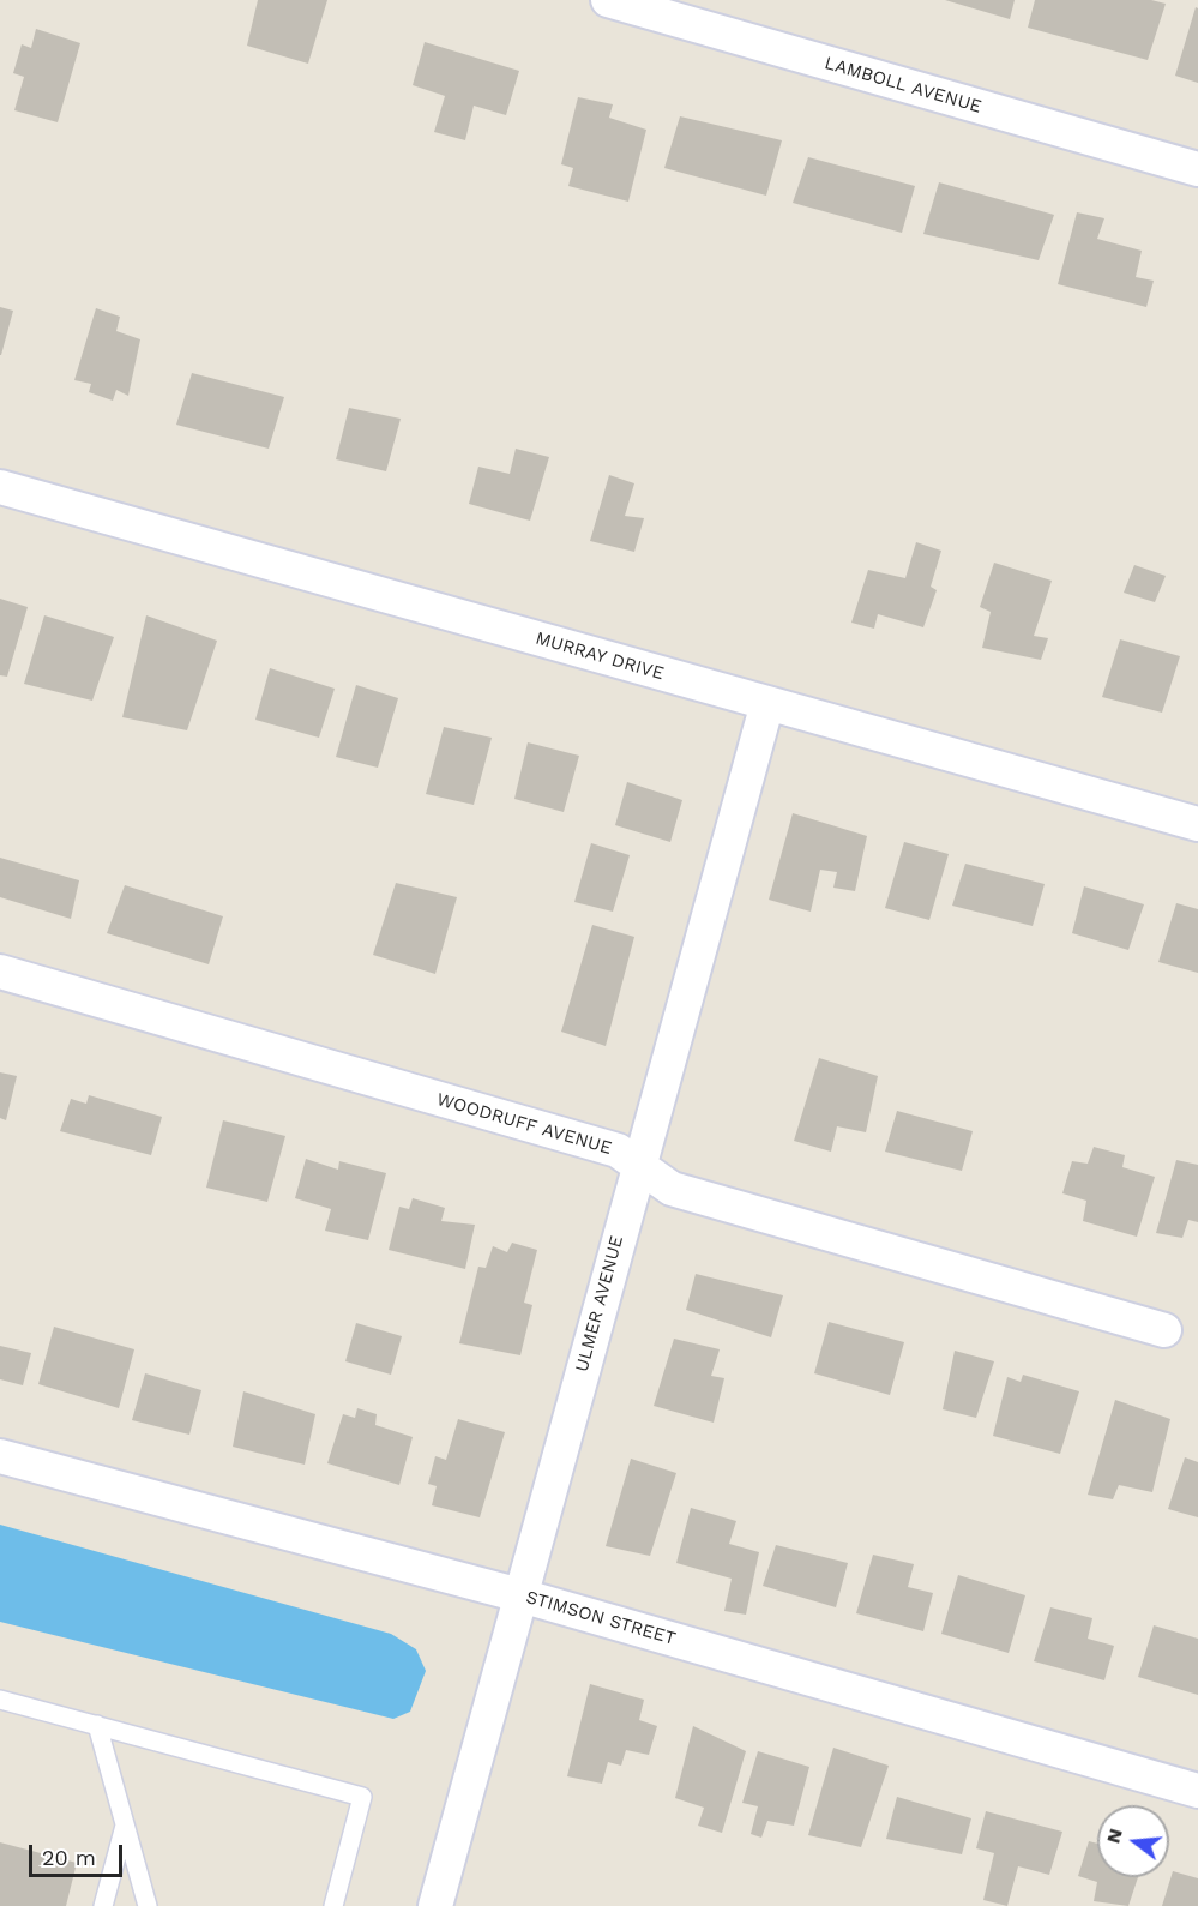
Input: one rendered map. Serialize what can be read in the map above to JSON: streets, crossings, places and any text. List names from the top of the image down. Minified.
{"streets":{"street":["LAMBOLL AVENUE","MURRAY DRIVE","WOODRUFF AVENUE","ULMER AVENUE","STIMSON STREET"]},"crossings":[["MURRAY DRIVE","ULMER AVENUE"],["WOODRUFF AVENUE","ULMER AVENUE"],["ULMER AVENUE","STIMSON STREET"]],"scale_bar":"20 m","north":"left"}
